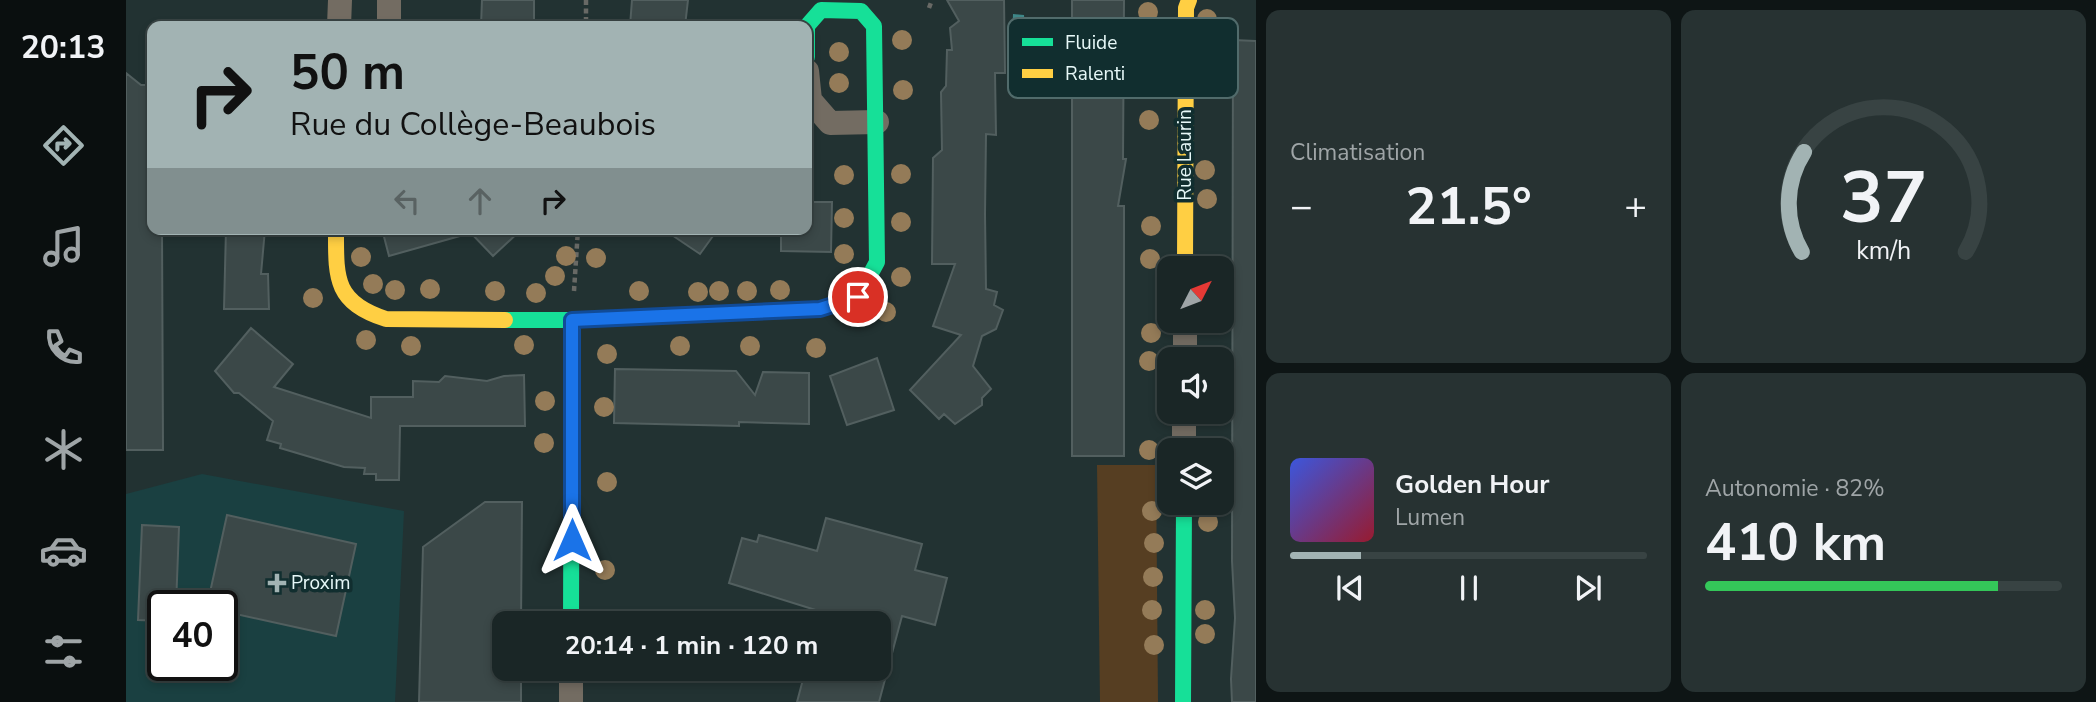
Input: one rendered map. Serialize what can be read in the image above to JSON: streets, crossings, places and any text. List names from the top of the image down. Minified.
{"streets":{"street":["Rue Laurin"]},"places":{"health":["Proxim"]},"legend":["Fluide","Ralenti"],"north":"top right","page":{"tabs":"20:13","tile":["Climatisation",["Autonomie · 82%","410 km"]],"turn":["50 m","Rue du Collège-Beaubois"],"heat":["−","21.5°","+"],"song":["Golden Hour","Lumen"],"limit":"40","trip":"20:14 · 1 min · 120 m","gauge":["37","km/h"]}}
